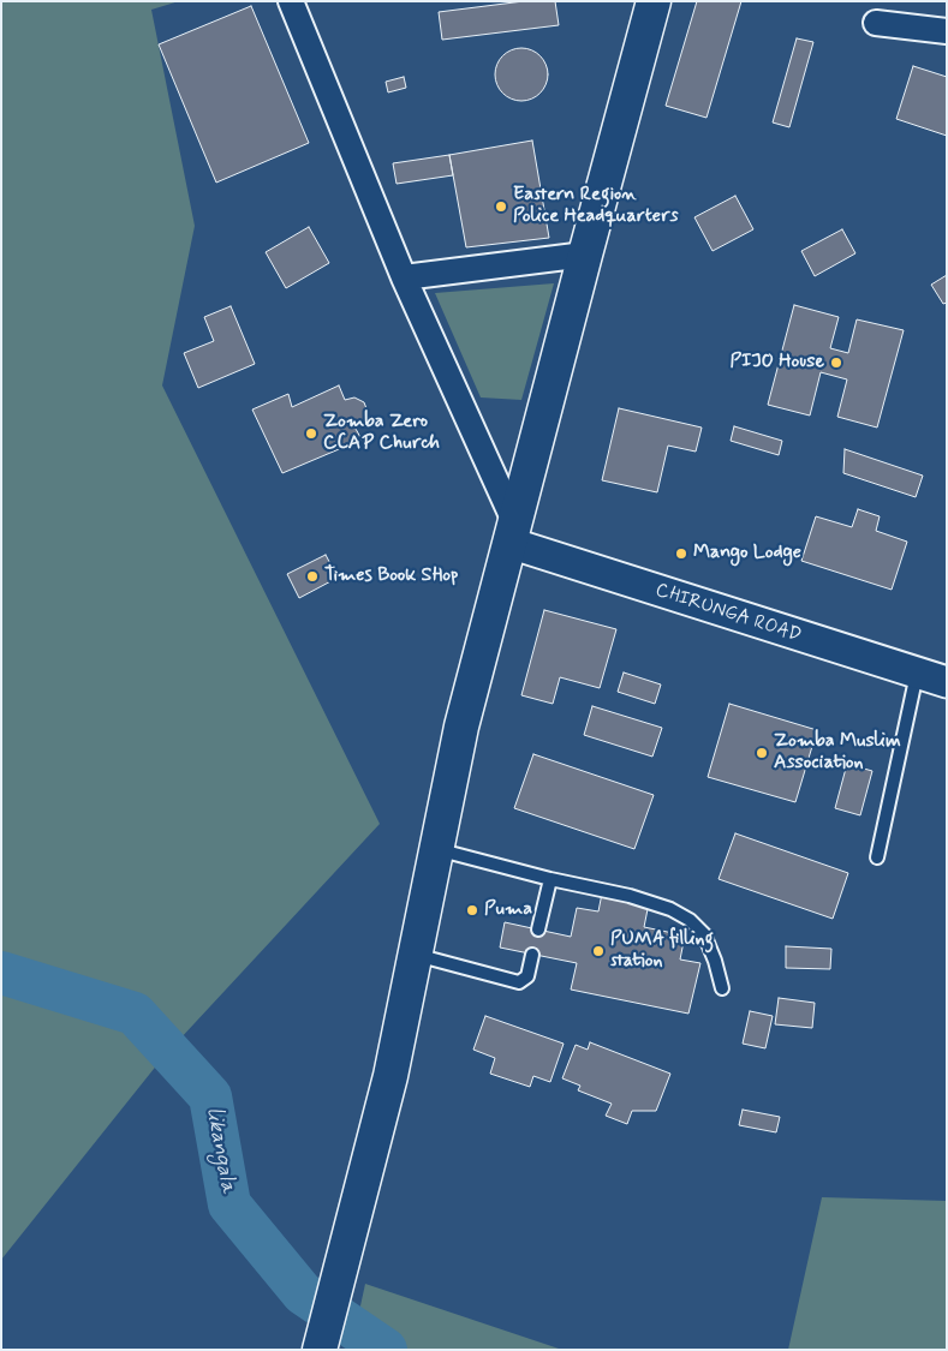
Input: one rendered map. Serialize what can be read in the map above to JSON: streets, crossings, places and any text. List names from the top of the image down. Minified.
{"streets":{"street":["CHIRUNGA ROAD"]},"water":["likangala"],"places":["Eastern Region Police Headquarters","PIJO House","Zomba Zero CCAP Church","Mango Lodge","Times Book SHop","Zomba Muslim Association","Puma","PUMA filling station"]}
